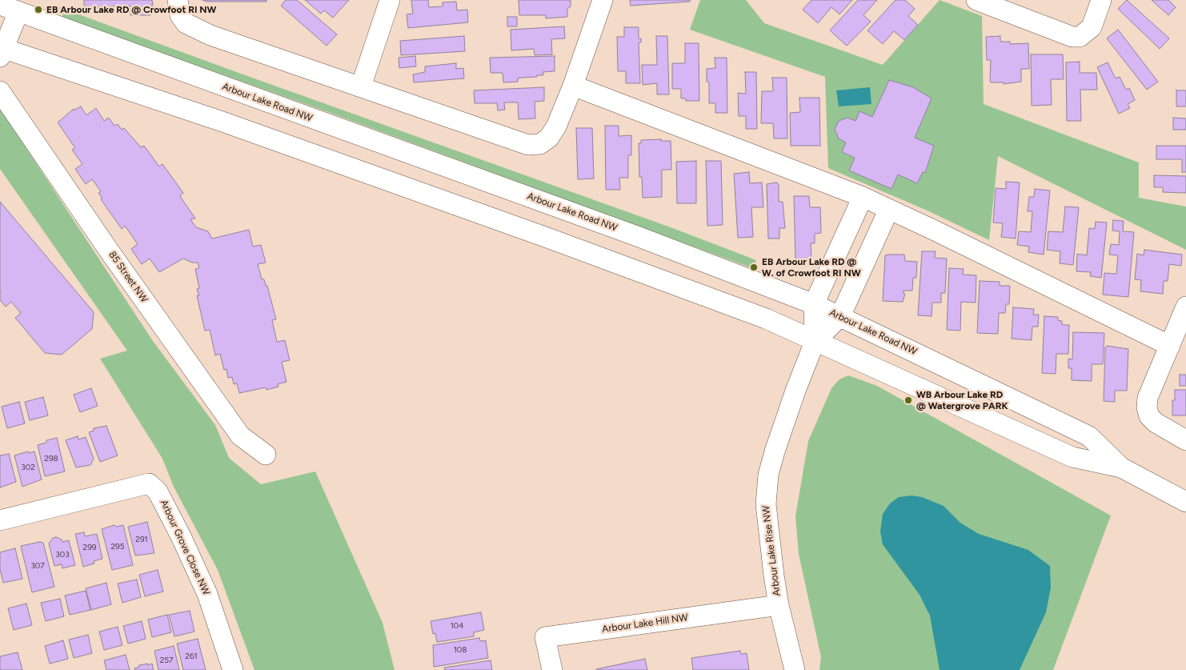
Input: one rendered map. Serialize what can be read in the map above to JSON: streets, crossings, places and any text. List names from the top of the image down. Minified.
{"streets":{"street":["Arbour Lake Road NW","85 Street NW","Arbour Grove Close NW","Arbour Lake Rise NW","Arbour Lake Hill NW"]},"crossings":[["Arbour Lake Road NW","Arbour Lake Rise NW"],["Arbour Lake Rise NW","Arbour Lake Hill NW"]],"places":["EB Arbour Lake RD @ Crowfoot RI NW","EB Arbour Lake RD @ W. of Crowfoot RI NW","WB Arbour Lake RD @ Watergrove PARK"],"house_numbers":["298","302","291","295","299","303","307","104","108","261","257"]}
